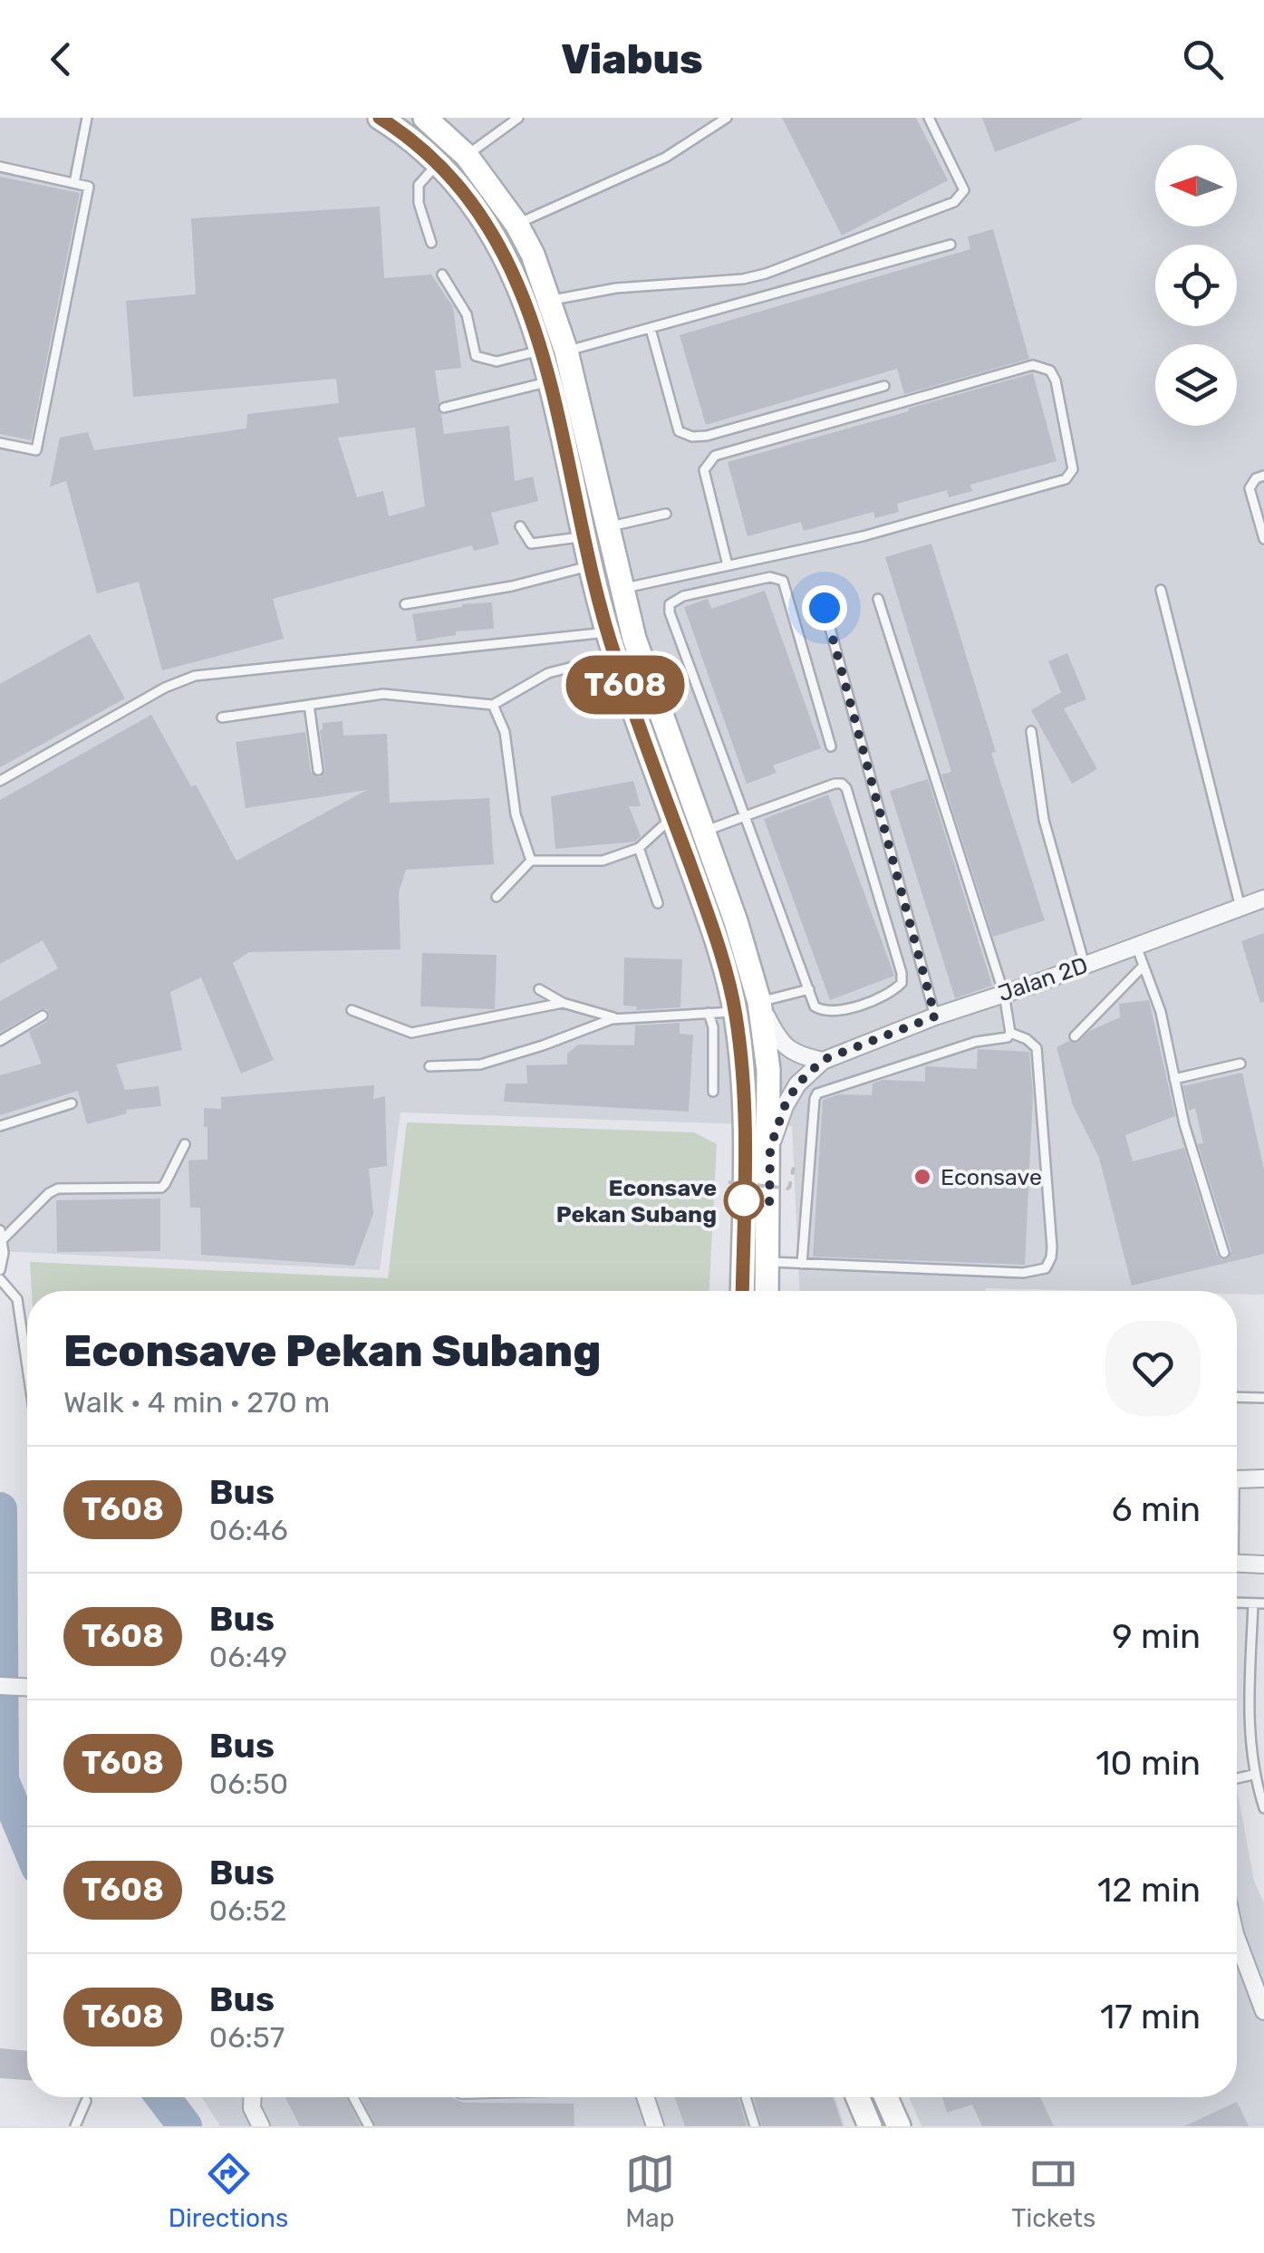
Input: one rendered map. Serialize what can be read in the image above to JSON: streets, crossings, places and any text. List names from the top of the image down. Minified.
{"streets":{"street":["Jalan 2D"]},"places":["Econsave","Econsave Pekan Subang"],"lines":["bus line T608"],"north":"left","page":{"header":"Viabus","on_map":"T608","heading":["Econsave Pekan Subang","Walk · 4 min · 270 m"],"list":[{"mark":"T608","name":"Bus","note":"06:46","value":"6 min"},{"mark":"T608","name":"Bus","note":"06:49","value":"9 min"},{"mark":"T608","name":"Bus","note":"06:50","value":"10 min"},{"mark":"T608","name":"Bus","note":"06:52","value":"12 min"},{"mark":"T608","name":"Bus","note":"06:57","value":"17 min"}],"tabs":["Directions","Map","Tickets"]}}
